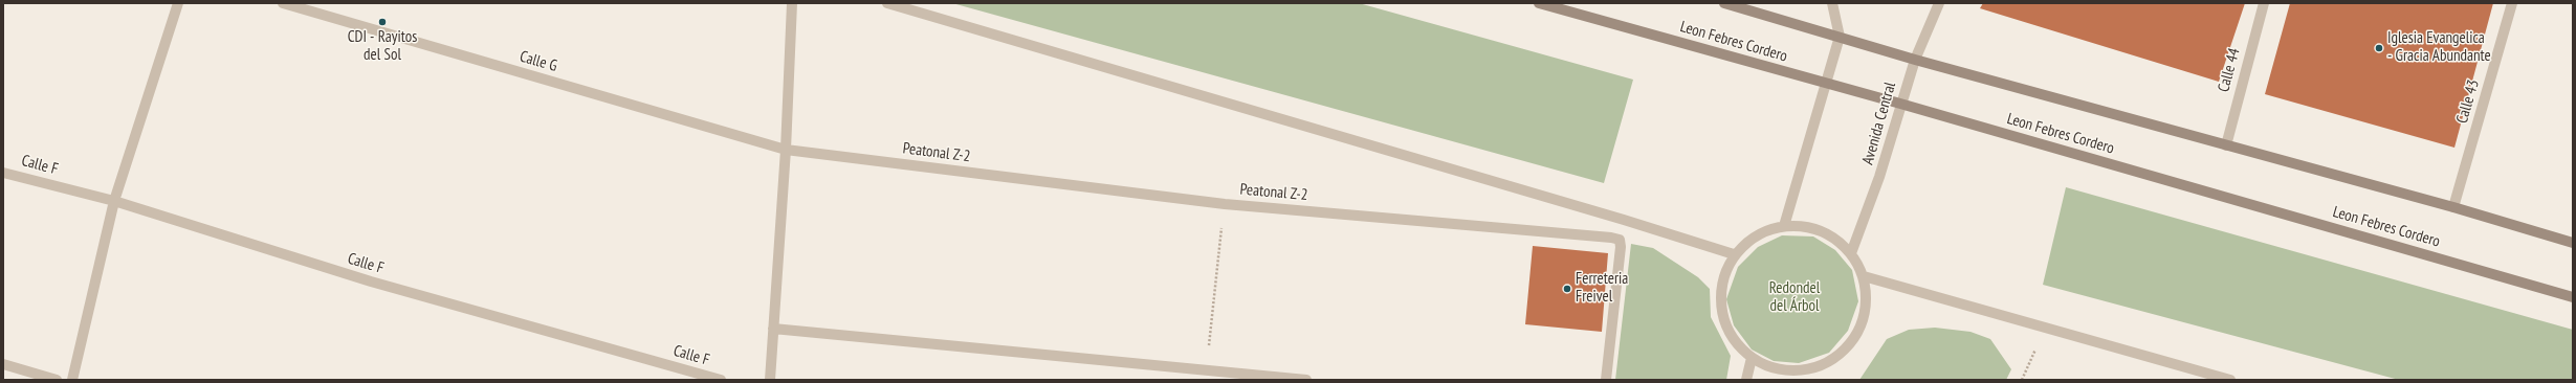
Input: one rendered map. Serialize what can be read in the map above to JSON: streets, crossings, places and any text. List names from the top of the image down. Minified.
{"streets":{"street":["Leon Febres Cordero","Calle G","Calle 44","Calle 43","Avenida Central","Peatonal Z-2","Calle F"]},"crossings":[["Leon Febres Cordero","Calle 44"],["Leon Febres Cordero","Calle 43"],["Leon Febres Cordero","Avenida Central"],["Calle G","Peatonal Z-2"]],"parks":["Redondel del Árbol"],"places":["CDI - Rayitos del Sol","Iglesia Evangelica - Gracia Abundante","Ferreteria Freivel"]}
